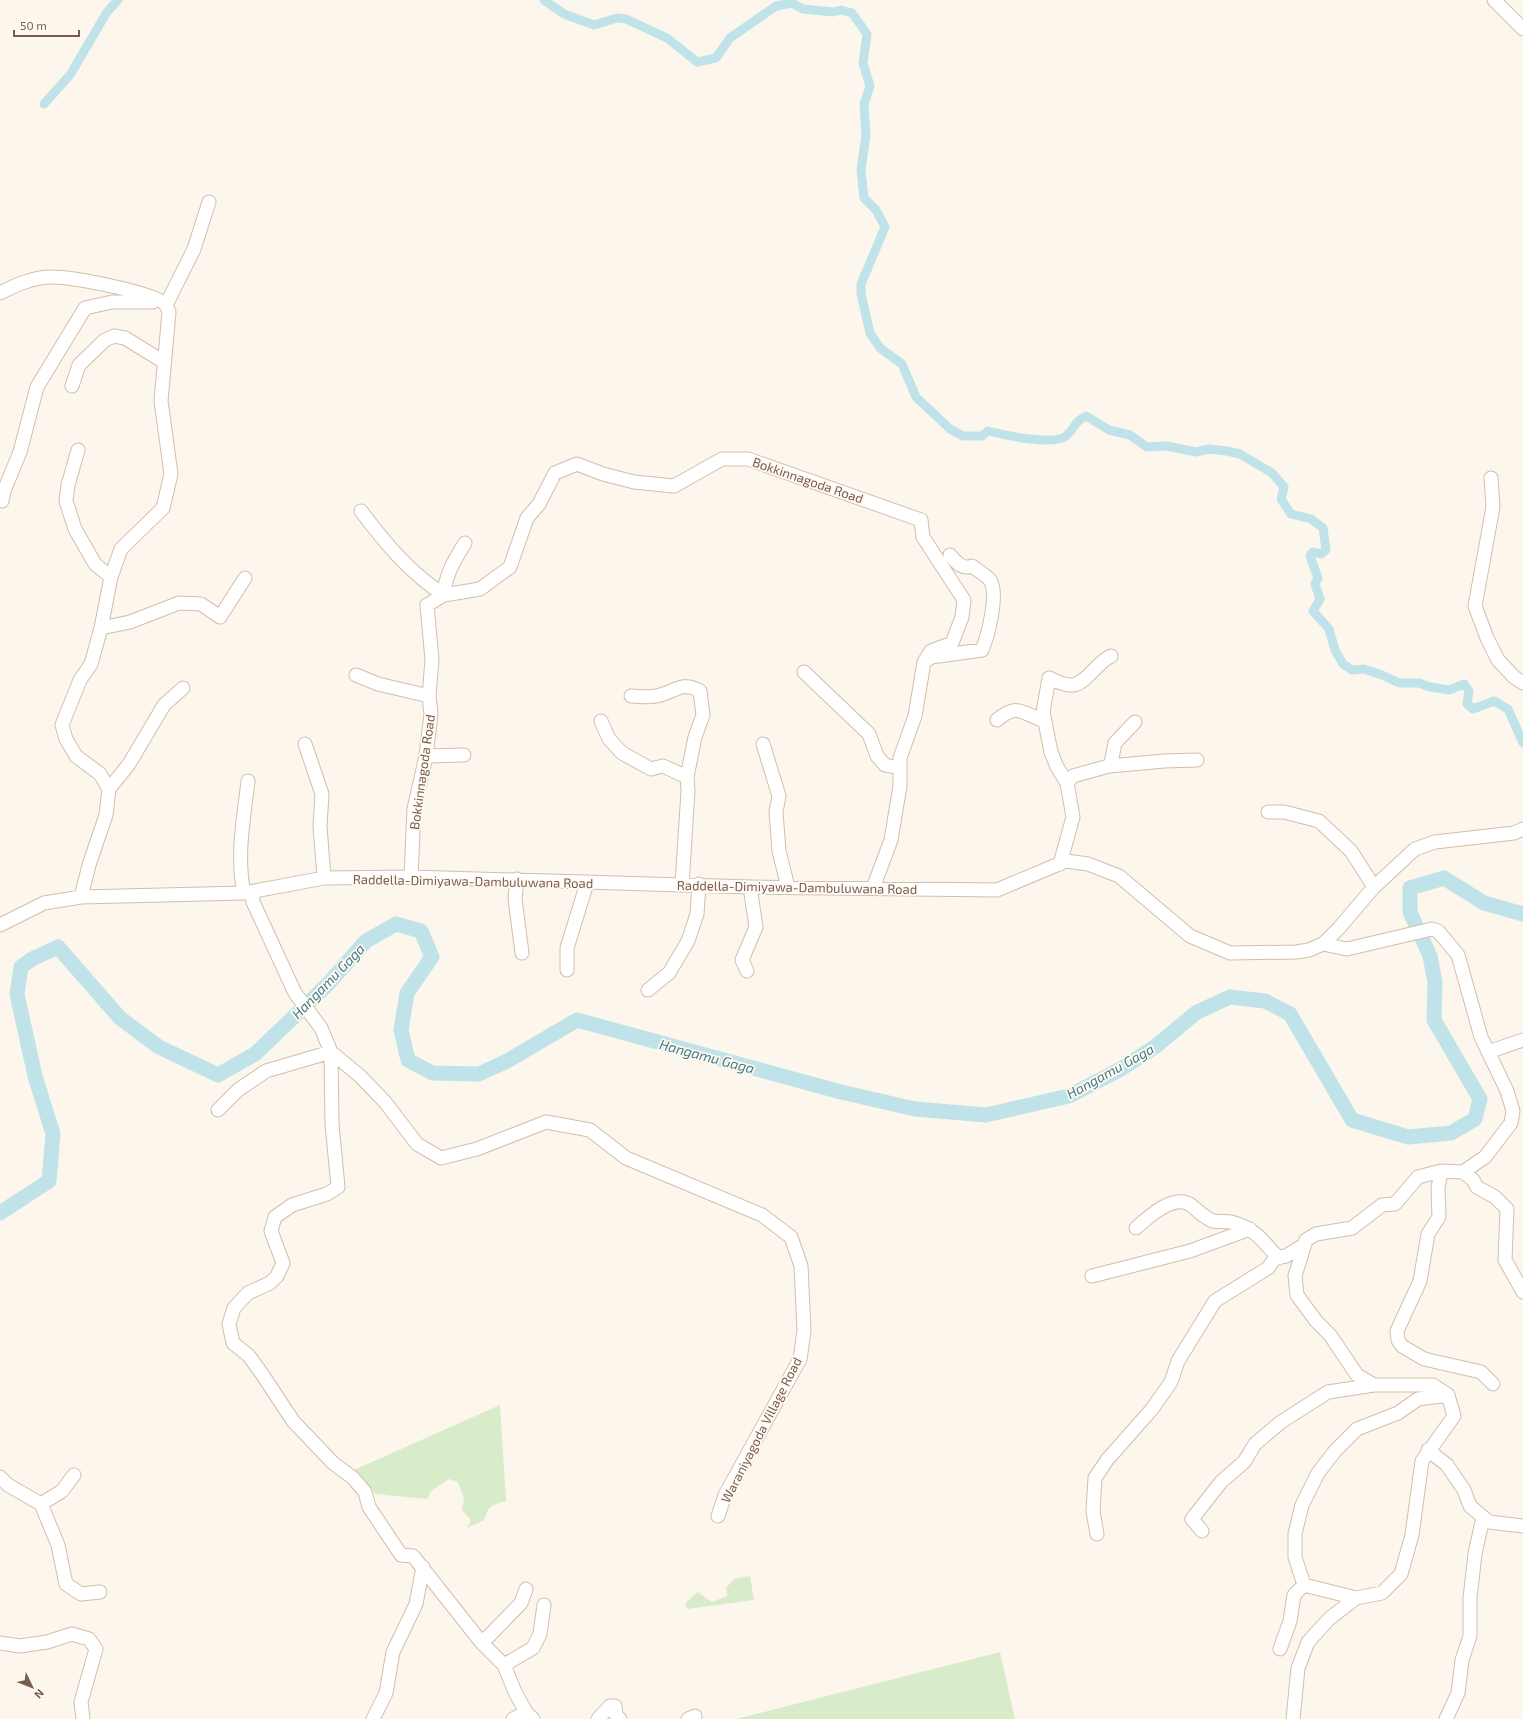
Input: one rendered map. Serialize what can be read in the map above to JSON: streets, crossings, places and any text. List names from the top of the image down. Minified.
{"streets":{"street":["Bokkinnagoda Road","Raddella-Dimiyawa-Dambuluwana Road","Waraniyagoda Village Road"]},"crossings":[["Bokkinnagoda Road","Raddella-Dimiyawa-Dambuluwana Road"],["Raddella-Dimiyawa-Dambuluwana Road","Waraniyagoda Village Road"]],"water":["Hangamu Gaga"],"scale_bar":"50 m","north":"bottom right"}
